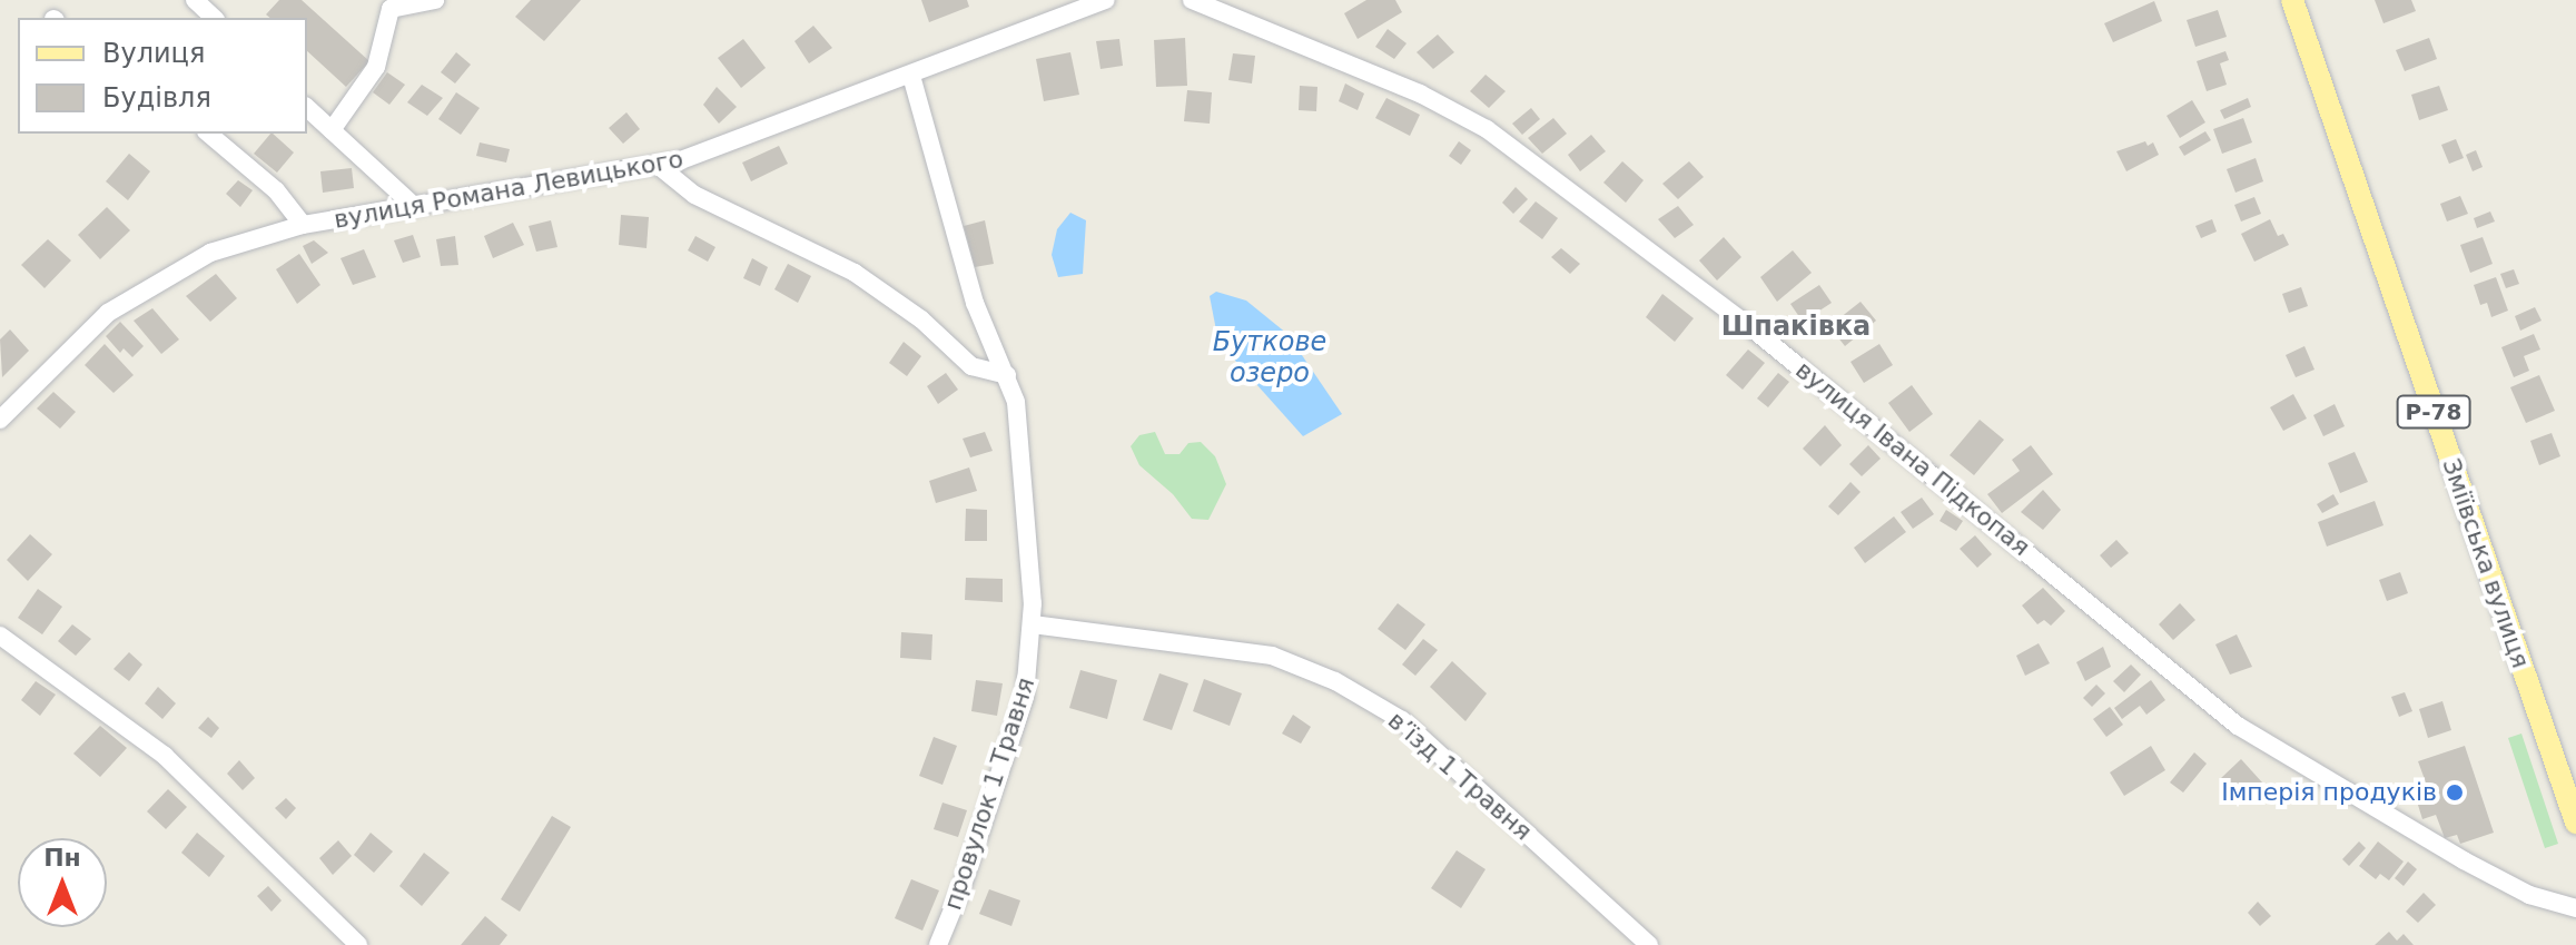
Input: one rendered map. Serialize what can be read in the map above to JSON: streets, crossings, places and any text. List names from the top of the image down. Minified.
{"streets":{"main road":["Р-78","Зміївська вулиця"],"street":["вулиця Романа Левицького","вулиця Івана Підкопая","в’їзд 1 Травня","провулок 1 Травня"]},"crossings":[["вулиця Романа Левицького","провулок 1 Травня"],["в’їзд 1 Травня","провулок 1 Травня"]],"districts":["Шпаківка"],"water":["Буткове озеро"],"places":["Імперія продуків"],"legend":["Вулиця","Будівля"],"north":"top"}
